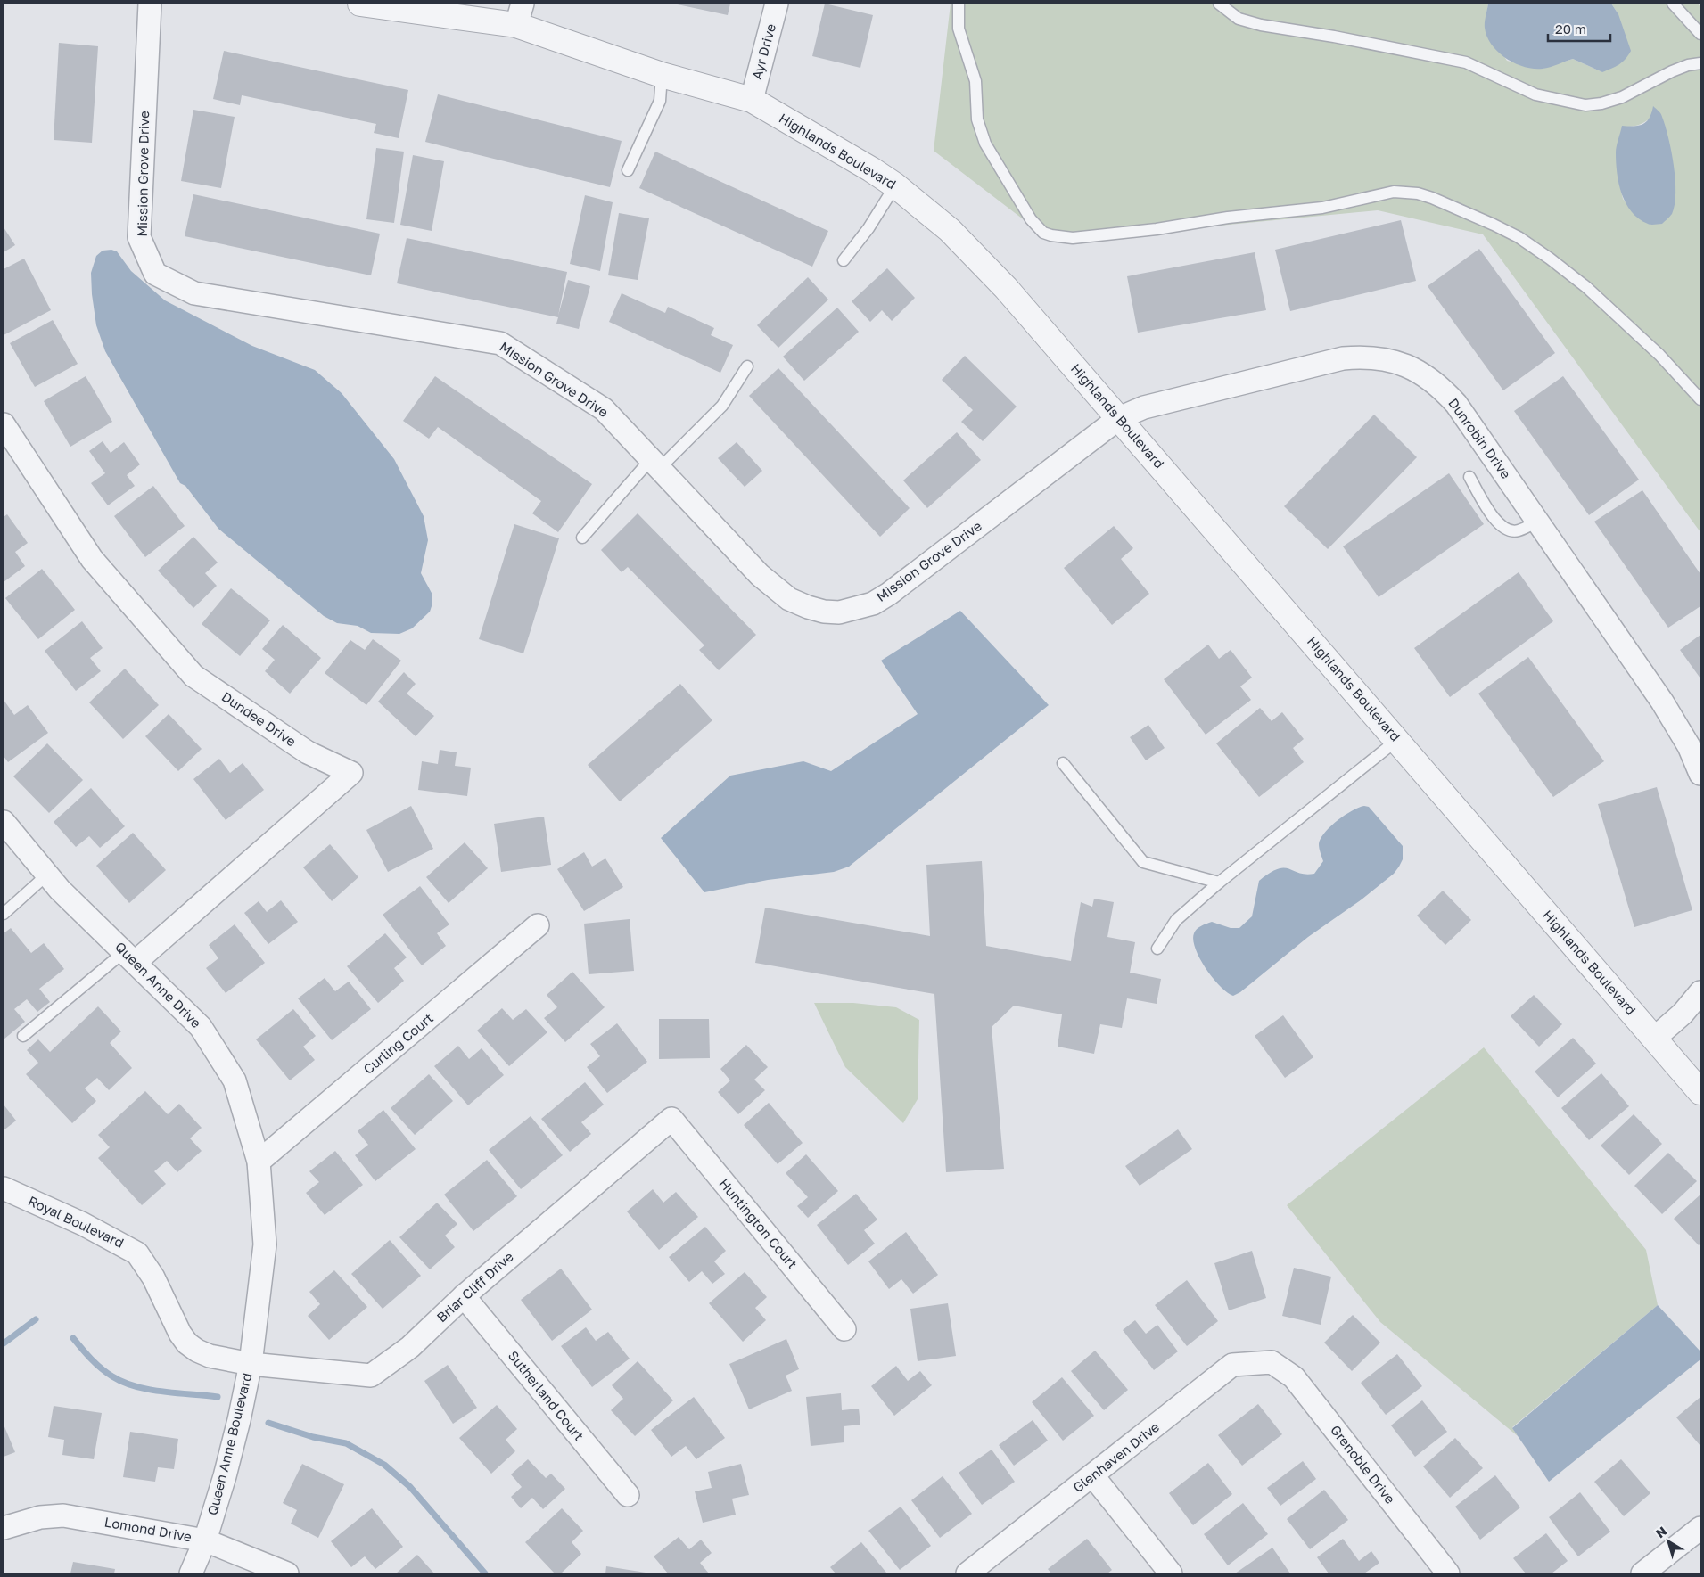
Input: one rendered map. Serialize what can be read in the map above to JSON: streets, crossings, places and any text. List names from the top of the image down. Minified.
{"streets":{"street":["Ayr Drive","Highlands Boulevard","Mission Grove Drive","Dunrobin Drive","Dundee Drive","Queen Anne Drive","Curling Court","Royal Boulevard","Huntington Court","Briar Cliff Drive","Sutherland Court","Queen Anne Boulevard","Glenhaven Drive","Grenoble Drive","Lomond Drive"]},"crossings":[["Ayr Drive","Highlands Boulevard"],["Highlands Boulevard","Mission Grove Drive"],["Highlands Boulevard","Dunrobin Drive"],["Mission Grove Drive","Dunrobin Drive"],["Dundee Drive","Queen Anne Drive"],["Queen Anne Drive","Curling Court"],["Queen Anne Drive","Royal Boulevard"],["Queen Anne Drive","Briar Cliff Drive"],["Queen Anne Drive","Queen Anne Boulevard"],["Royal Boulevard","Briar Cliff Drive"],["Royal Boulevard","Queen Anne Boulevard"],["Huntington Court","Briar Cliff Drive"],["Briar Cliff Drive","Sutherland Court"],["Briar Cliff Drive","Queen Anne Boulevard"],["Queen Anne Boulevard","Lomond Drive"],["Glenhaven Drive","Grenoble Drive"]],"scale_bar":"20 m","north":"top left"}
